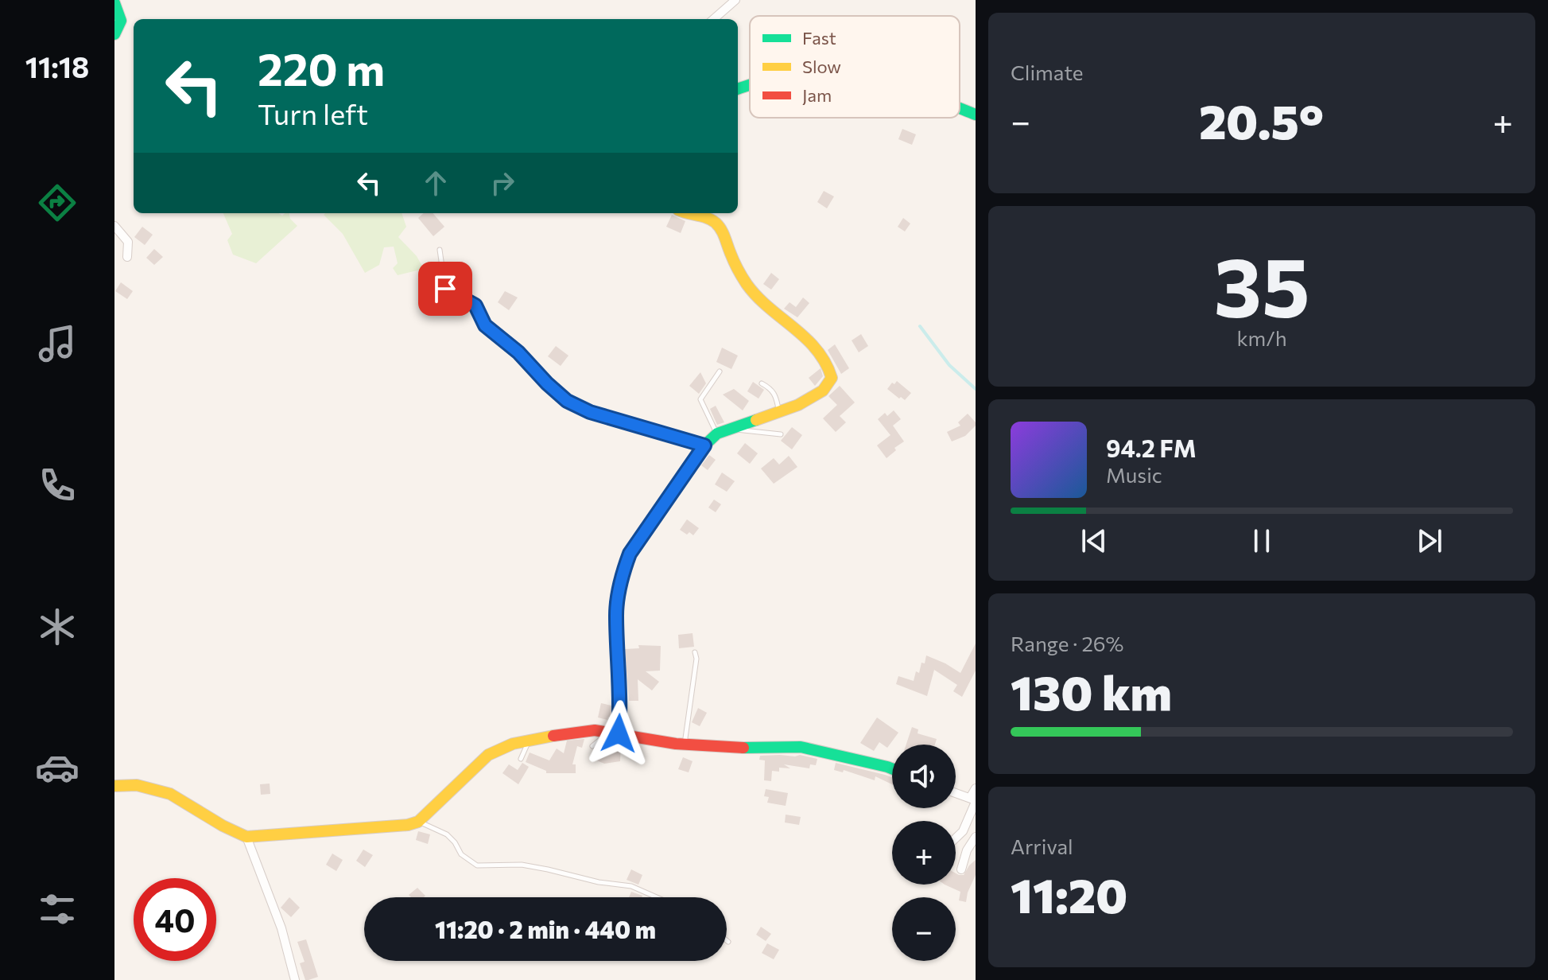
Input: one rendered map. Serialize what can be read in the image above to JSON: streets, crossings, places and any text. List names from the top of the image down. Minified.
{"legend":["Fast","Slow","Jam"],"page":{"tabs":"11:18","tile":["Climate",["35","km/h"],["Range · 26%","130 km"],["Arrival","11:20"]],"turn":["220 m","Turn left"],"heat":["−","20.5°","+"],"song":["94.2 FM","Music"],"map_buttons":["+","−"],"limit":"40","trip":"11:20 · 2 min · 440 m"}}
